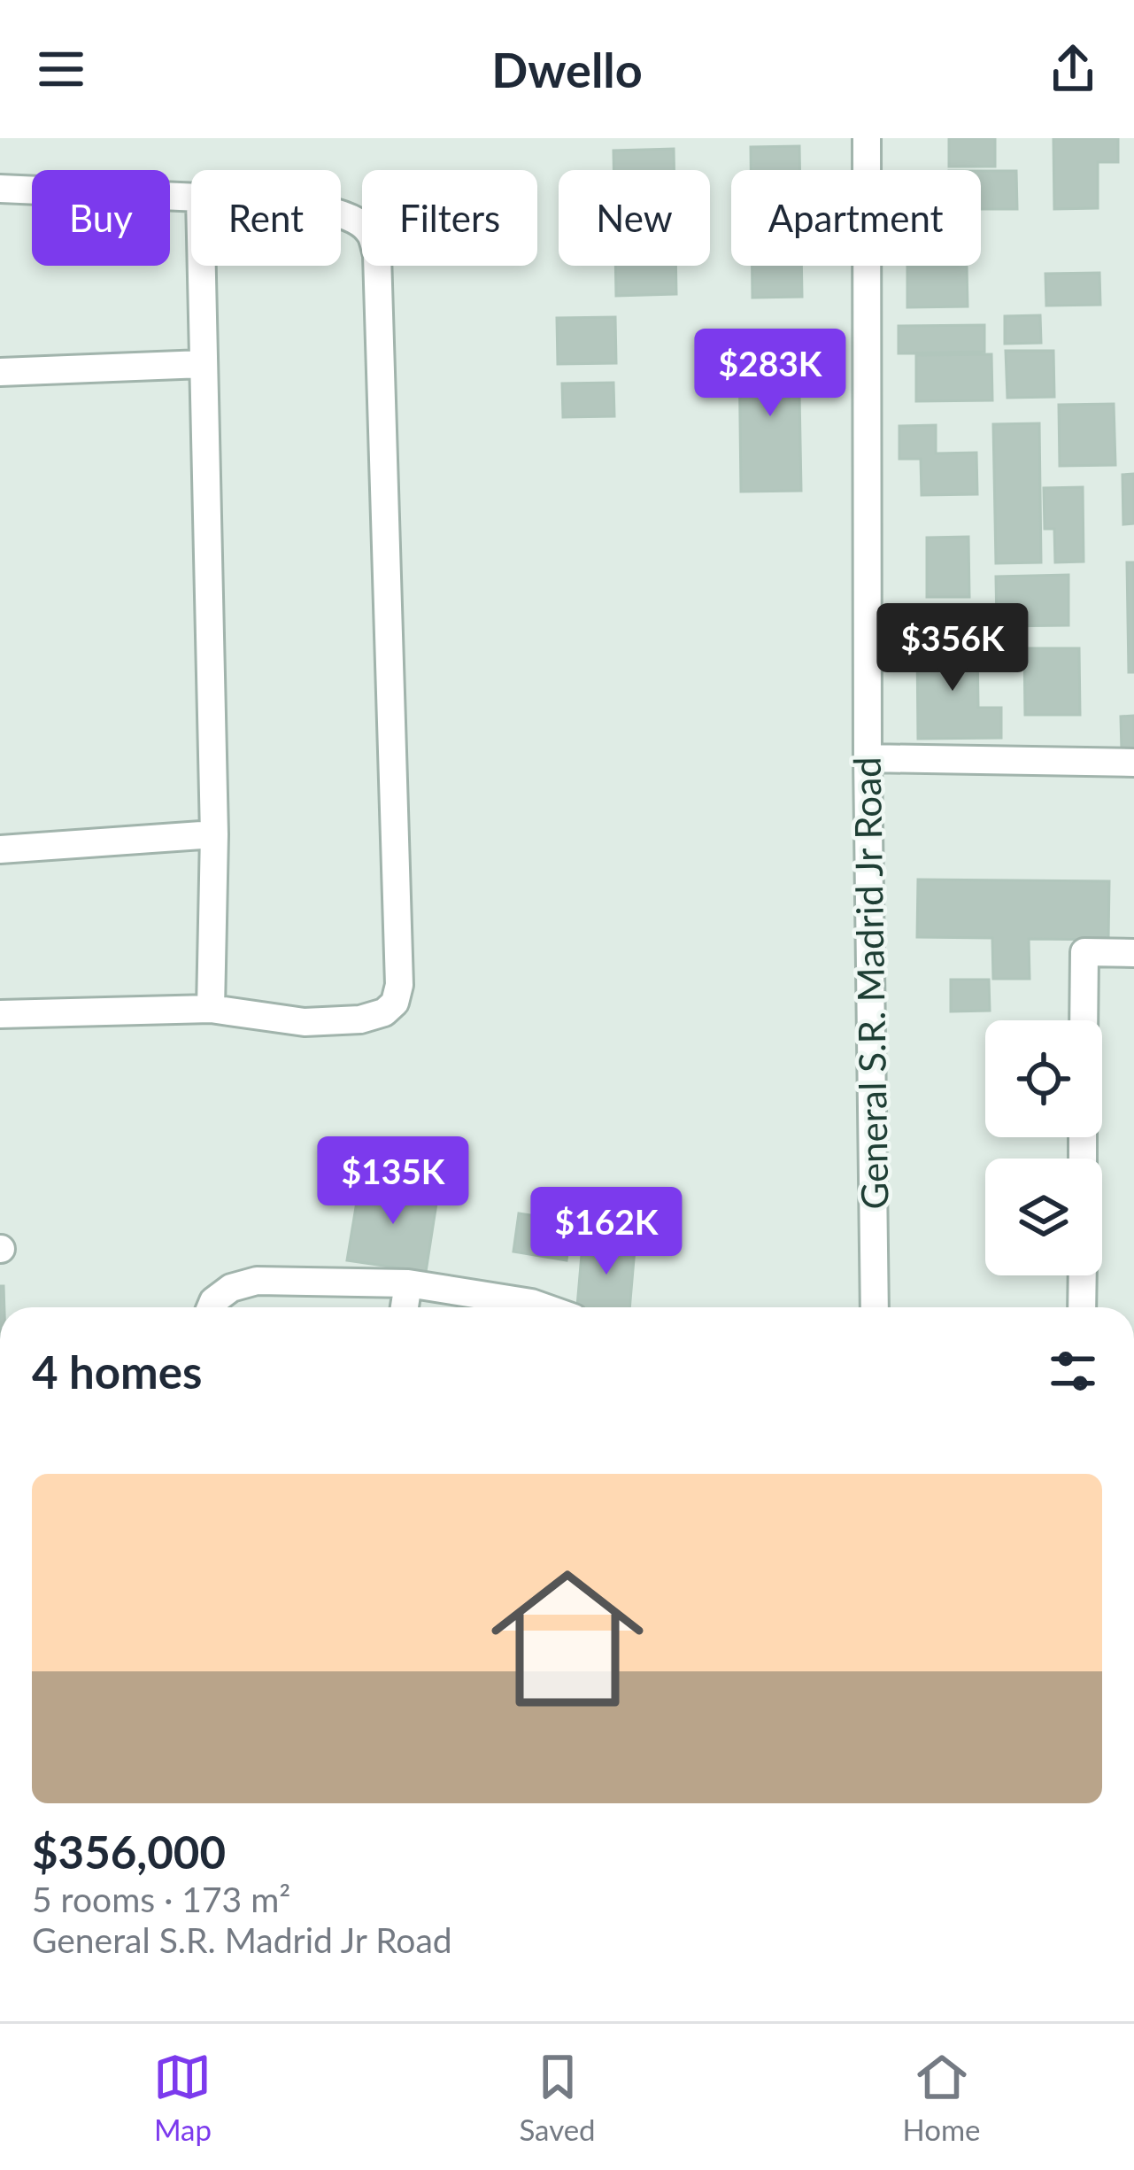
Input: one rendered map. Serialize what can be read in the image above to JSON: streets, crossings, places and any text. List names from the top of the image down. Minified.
{"streets":{"street":["General S.R. Madrid Jr Road"]},"page":{"header":"Dwello","chip":["Buy","Rent","Filters","New","Apartment"],"price":["$283K","$356K","$135K","$162K"],"heading":"4 homes","list":[{"name":"$356,000","note":"5 rooms · 173 m² · General S.R. Madrid Jr Road"}],"tabs":["Map","Saved","Home"]}}
